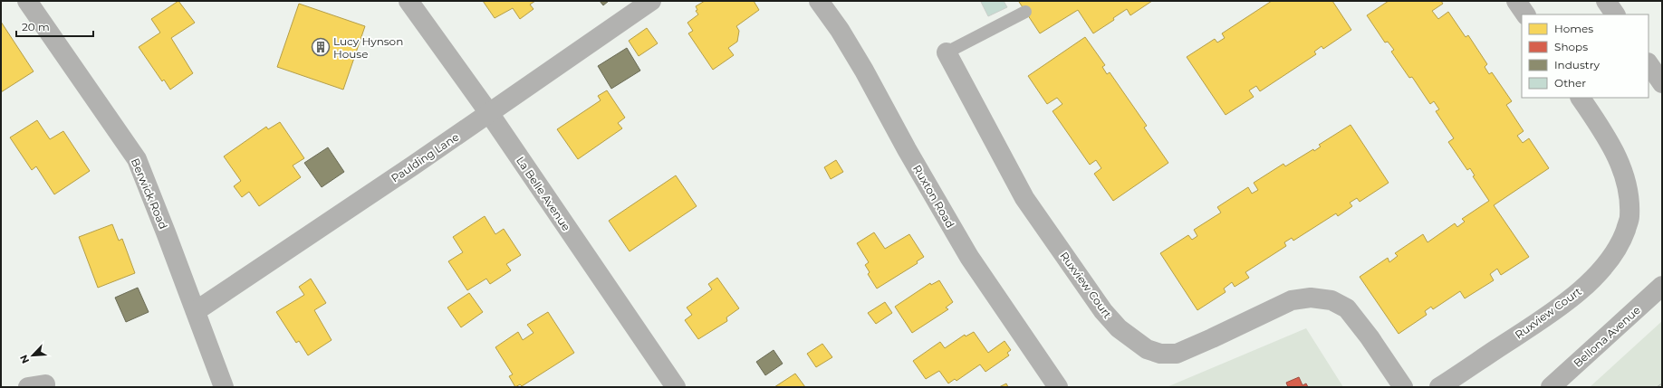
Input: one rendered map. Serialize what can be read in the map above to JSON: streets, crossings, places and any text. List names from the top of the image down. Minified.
{"streets":{"main road":["Bellona Avenue"],"street":["Paulding Lane","Berwick Road","La Belle Avenue","Ruxton Road","Ruxview Court"]},"crossings":[["Paulding Lane","Berwick Road"],["Paulding Lane","La Belle Avenue"]],"places":{"building":["Lucy Hynson House"]},"legend":["Homes","Shops","Industry","Other"],"scale_bar":"20 m","north":"bottom left"}
